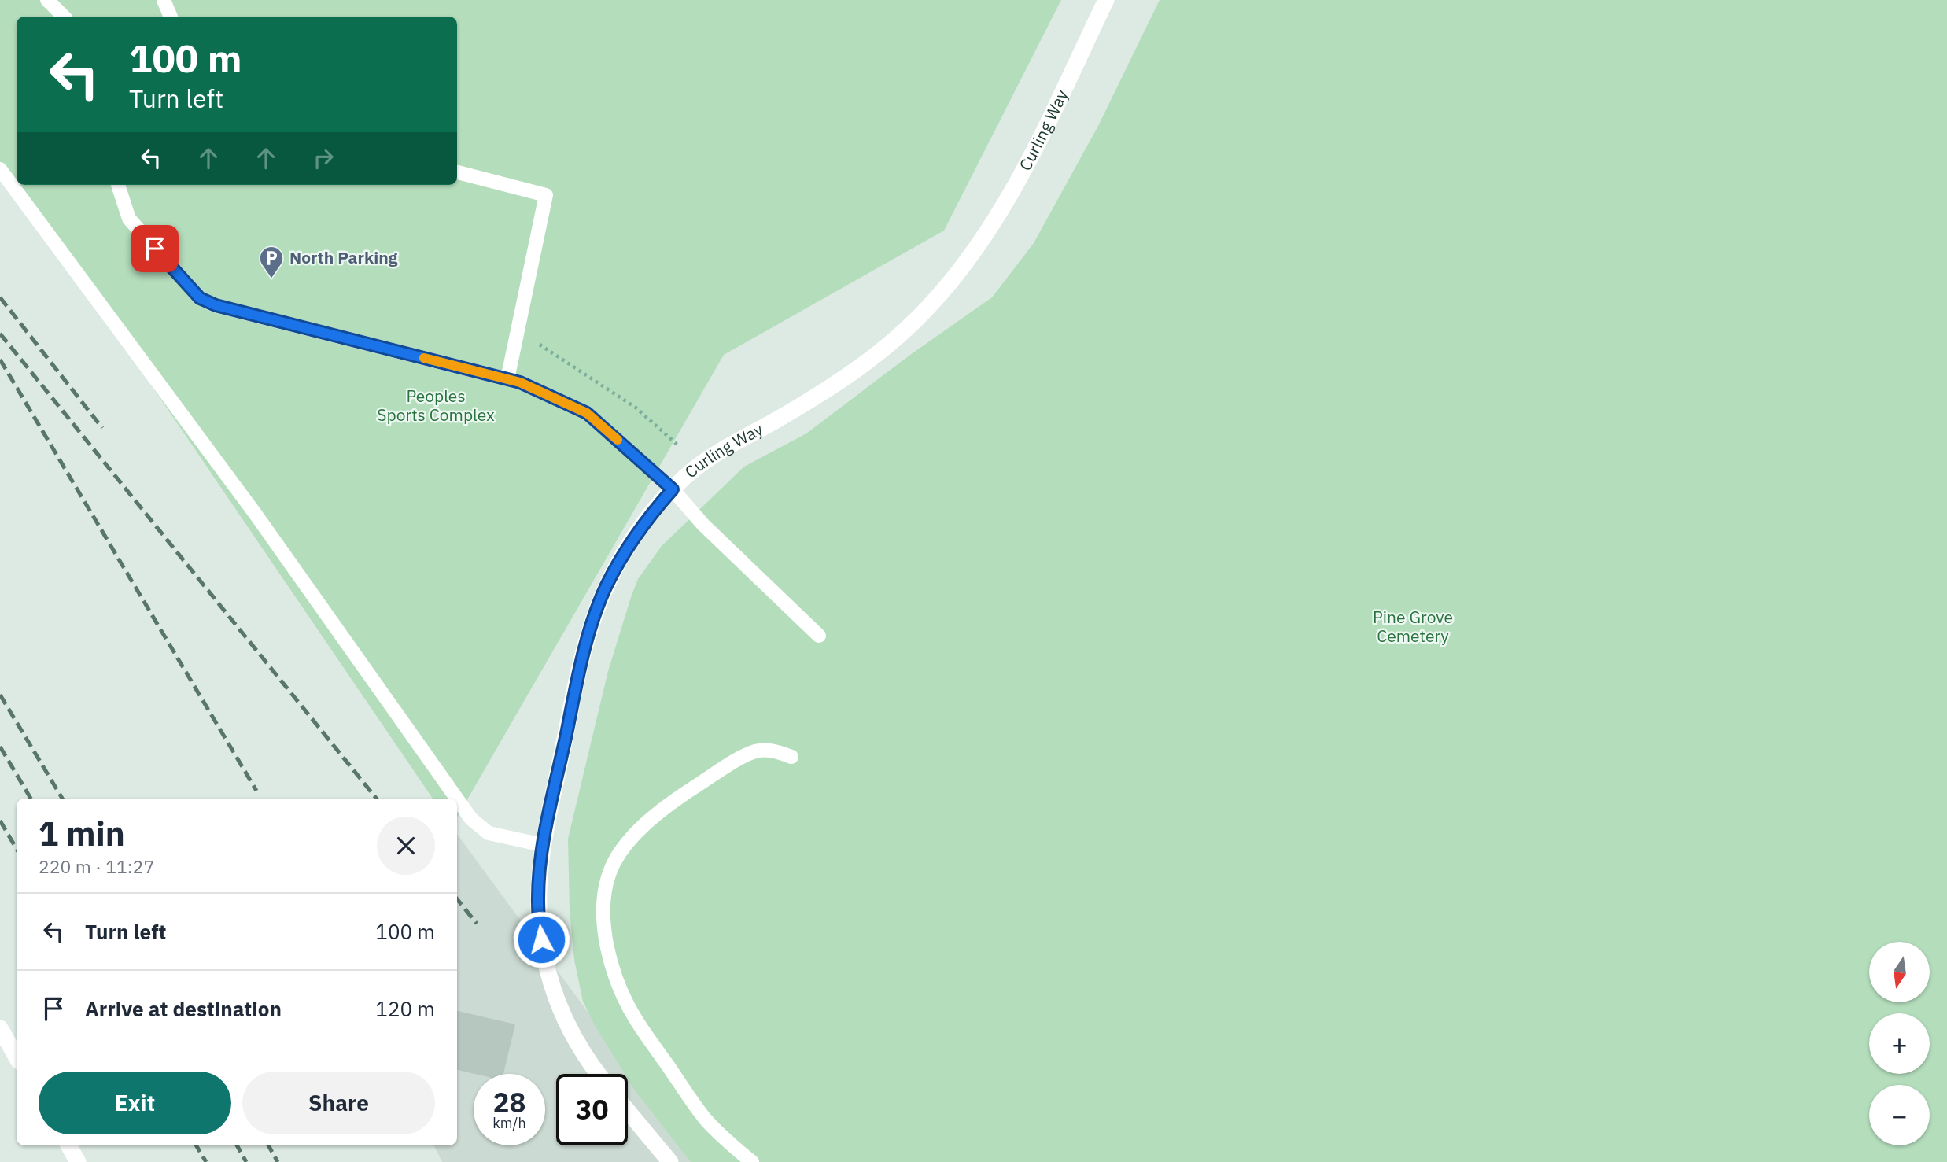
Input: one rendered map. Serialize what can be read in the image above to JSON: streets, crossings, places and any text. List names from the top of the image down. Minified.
{"streets":{"street":["Curling Way"]},"parks":["Peoples Sports Complex","Pine Grove Cemetery"],"places":{"parking":["North Parking"]},"north":"bottom","page":{"turn":["100 m","Turn left"],"heading":["1 min","220 m · 11:27"],"list":[{"name":"Turn left","value":"100 m"},{"name":"Arrive at destination","value":"120 m"}],"map_buttons":["+","−"],"buttons":["Exit","Share"],"speed":"28 km/h","limit":"30"}}
